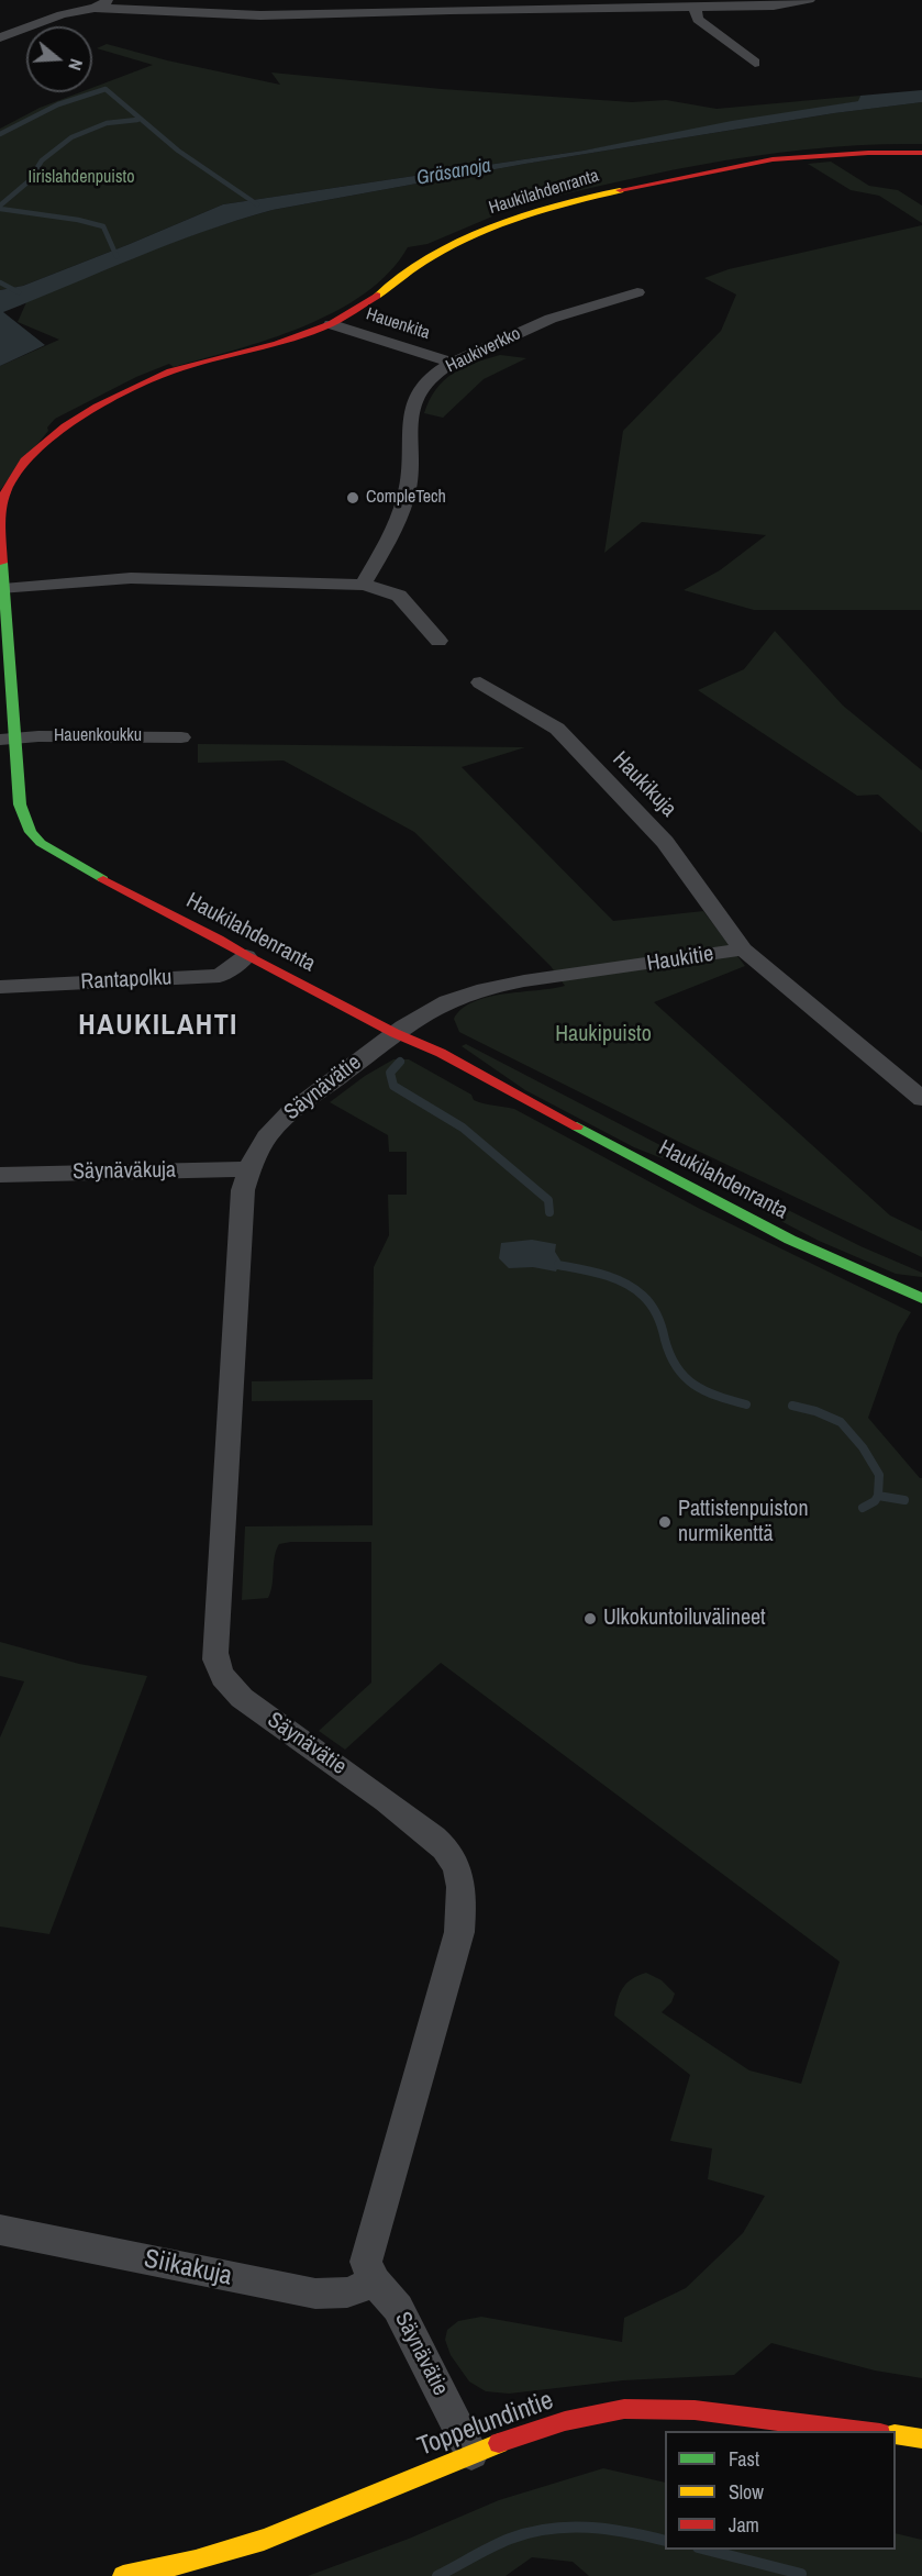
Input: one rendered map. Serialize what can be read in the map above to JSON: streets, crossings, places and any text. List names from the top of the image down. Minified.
{"streets":{"street":["Haukilahdenranta","Hauenkita","Haukiverkko","Hauenkoukku","Haukikuja","Haukitie","Rantapolku","Säynävätie","Säynäväkuja","Siikakuja","Toppelundintie"]},"crossings":[["Haukilahdenranta","Hauenkita"],["Haukilahdenranta","Hauenkoukku"],["Haukilahdenranta","Haukitie"],["Haukilahdenranta","Rantapolku"],["Haukilahdenranta","Säynävätie"],["Hauenkita","Haukiverkko"],["Haukikuja","Haukitie"],["Haukitie","Säynävätie"],["Säynävätie","Säynäväkuja"],["Säynävätie","Siikakuja"],["Säynävätie","Toppelundintie"]],"districts":["HAUKILAHTI"],"water":["Gräsanoja"],"parks":["Iirislahdenpuisto","Haukipuisto"],"places":["CompleTech","Pattistenpuiston nurmikenttä","Ulkokuntoiluvälineet"],"legend":["Fast","Slow","Jam"],"north":"right"}
